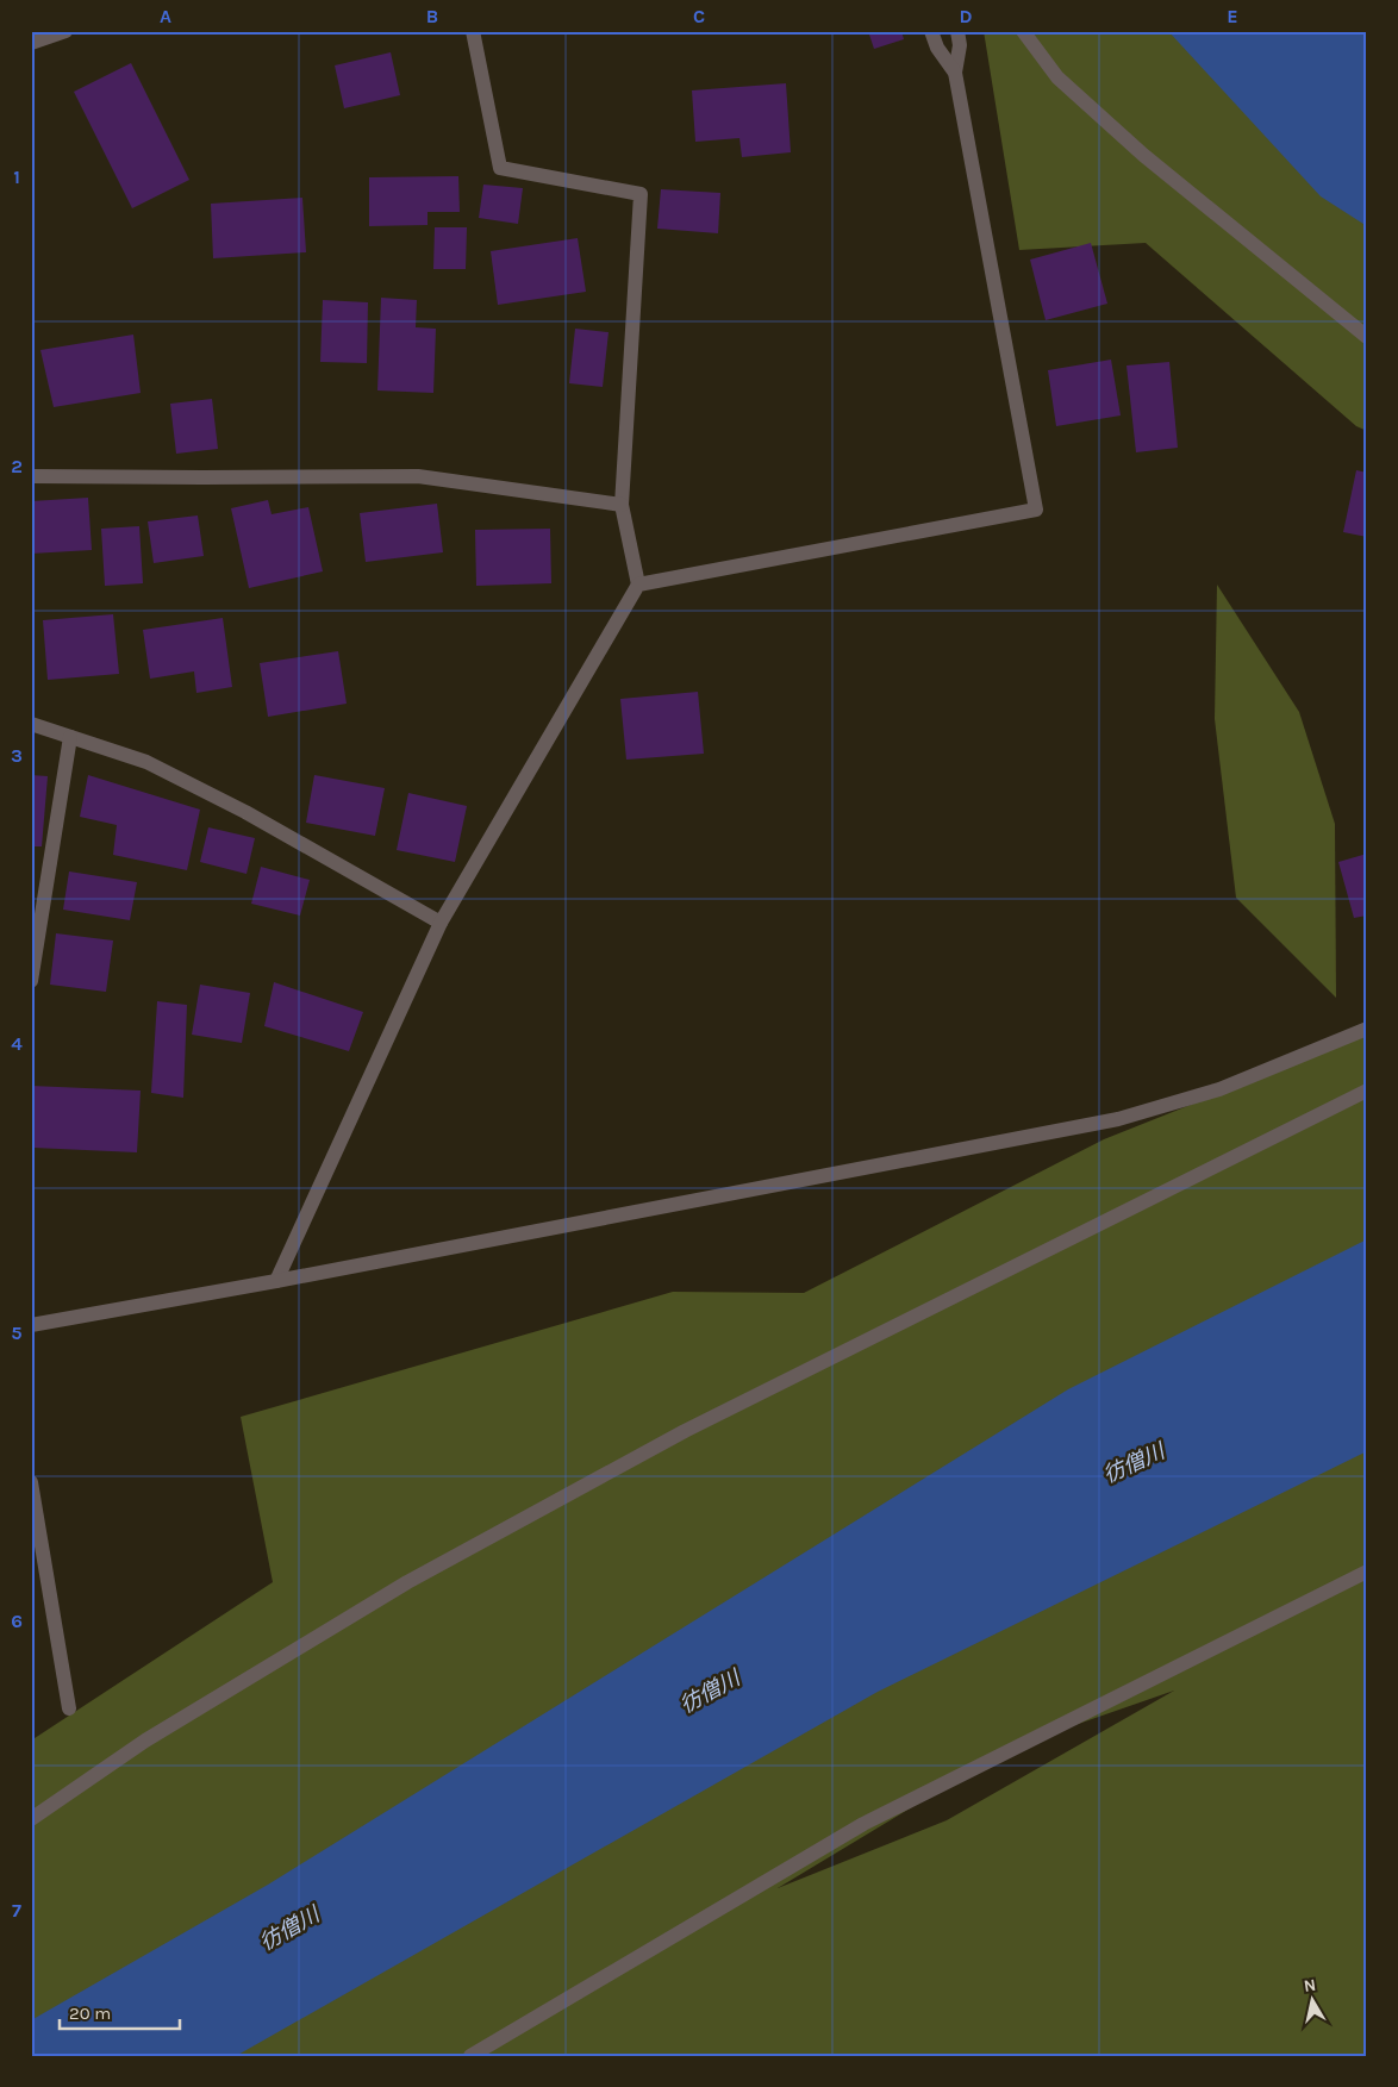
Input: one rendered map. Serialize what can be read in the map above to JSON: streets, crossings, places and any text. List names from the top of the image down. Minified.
{"water":["彷僧川"],"scale_bar":"20 m","north":"top","grid":{"columns":["A","B","C","D","E"],"rows":["1","2","3","4","5","6","7"]}}
